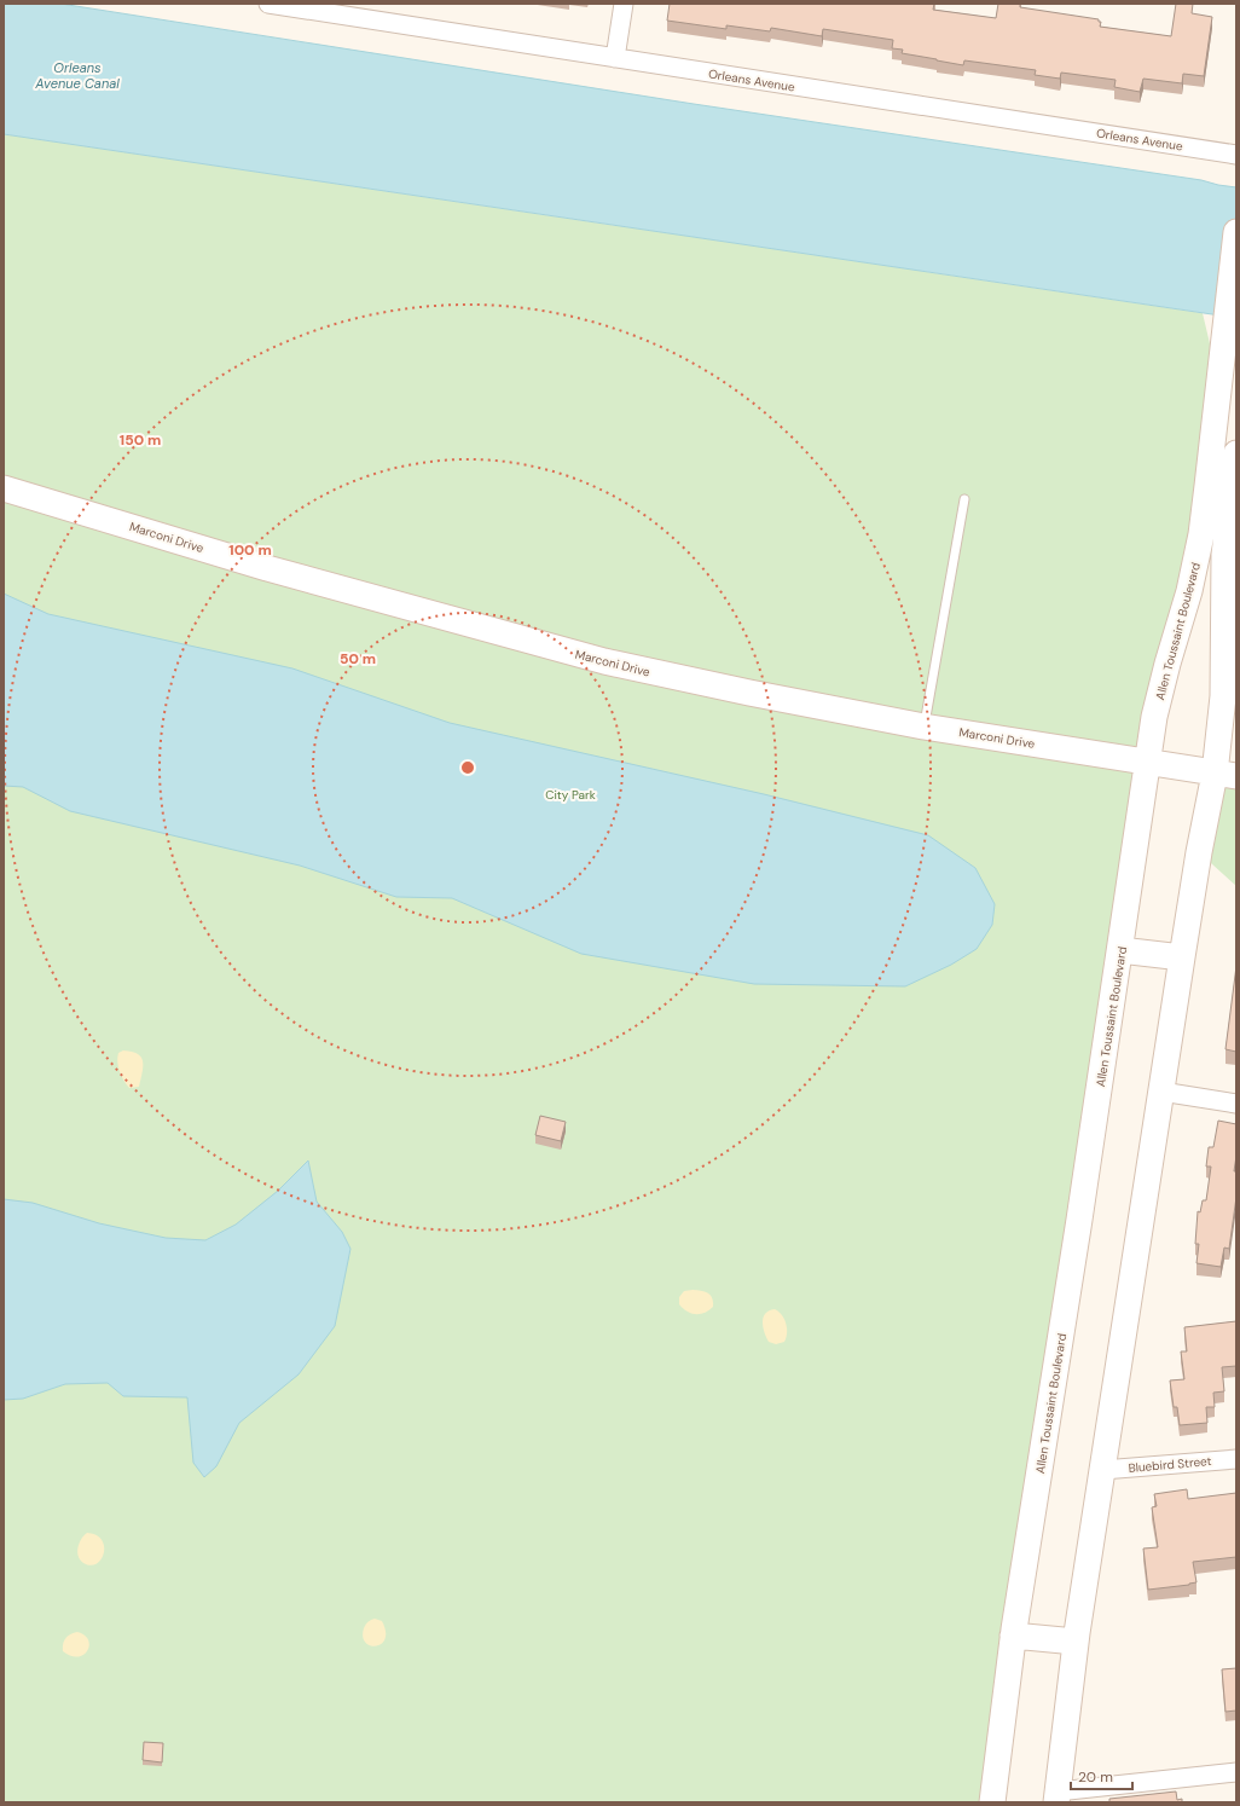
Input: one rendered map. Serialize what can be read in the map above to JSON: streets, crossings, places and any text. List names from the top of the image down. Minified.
{"streets":{"main road":["Marconi Drive","Allen Toussaint Boulevard"],"street":["Orleans Avenue","Bluebird Street"]},"crossings":[["Marconi Drive","Allen Toussaint Boulevard"]],"water":["Orleans Avenue Canal"],"parks":["City Park"],"scale_bar":"20 m","rings":["150 m","100 m","50 m"]}
